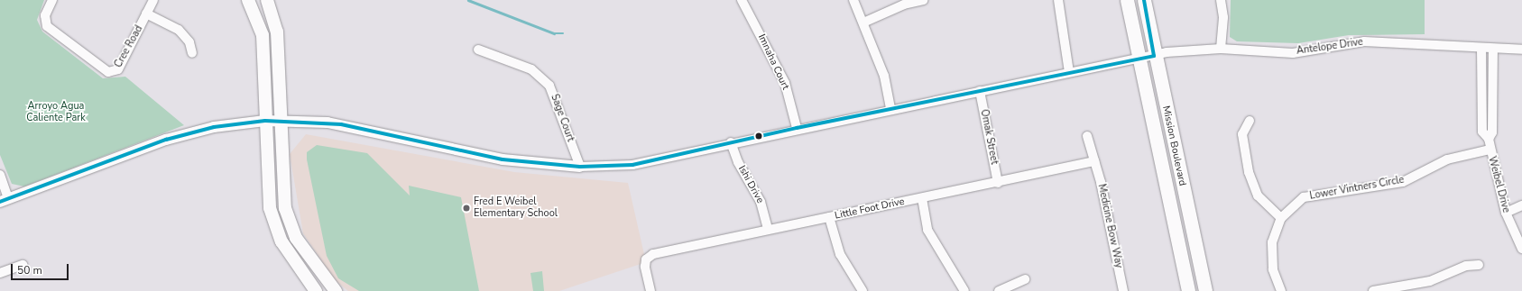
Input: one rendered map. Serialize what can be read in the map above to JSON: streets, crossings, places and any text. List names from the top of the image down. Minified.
{"streets":{"main road":["Mission Boulevard"],"street":["Cree Road","Antelope Drive","Imnaha Court","Sage Court","Omak Street","Ishi Drive","Weibel Drive","Lower Vintners Circle","Little Foot Drive","Medicine Bow Way"]},"crossings":[["Antelope Drive","Imnaha Court"],["Antelope Drive","Sage Court"],["Antelope Drive","Omak Street"],["Antelope Drive","Mission Boulevard"],["Antelope Drive","Ishi Drive"],["Antelope Drive","Weibel Drive"],["Omak Street","Little Foot Drive"],["Ishi Drive","Little Foot Drive"],["Weibel Drive","Lower Vintners Circle"],["Little Foot Drive","Medicine Bow Way"]],"parks":["Arroyo Agua Caliente Park"],"places":["Fred E Weibel Elementary School"],"scale_bar":"50 m"}
